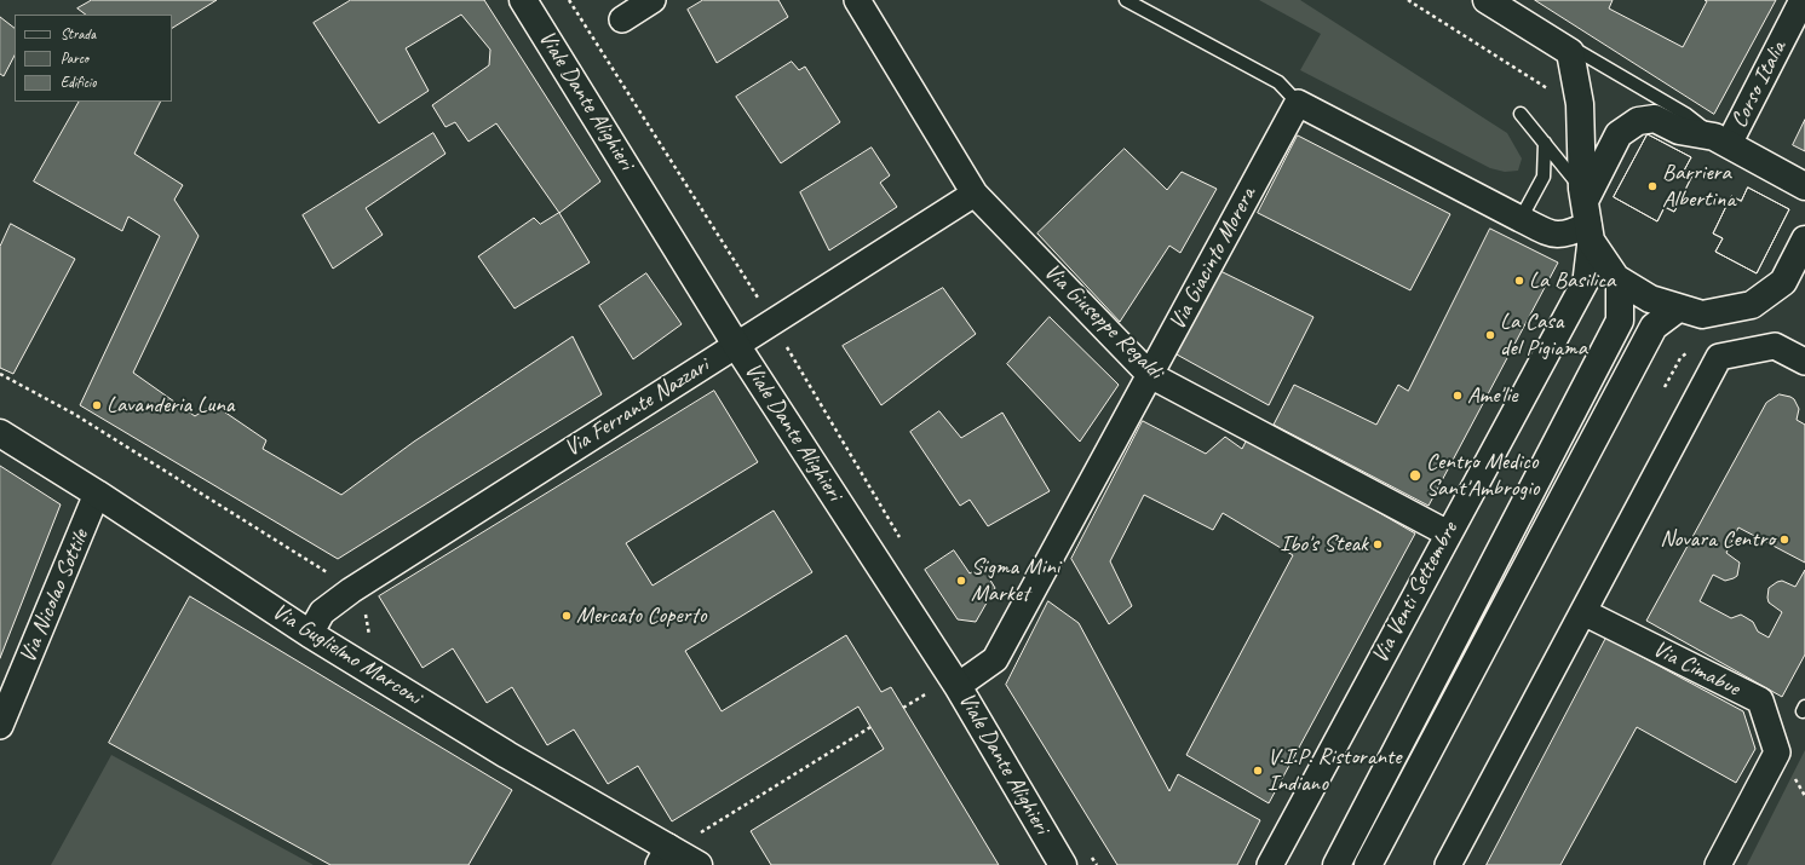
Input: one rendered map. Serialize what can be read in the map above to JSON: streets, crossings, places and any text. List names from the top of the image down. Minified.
{"streets":{"street":["Corso Italia","Viale Dante Alighieri","Via Giacinto Morera","Via Giuseppe Regaldi","Via Ferrante Nazzari","Via Venti Settembre","Via Nicolao Sottile","Via Guglielmo Marconi","Via Cimabue"]},"crossings":[["Viale Dante Alighieri","Via Giacinto Morera"],["Viale Dante Alighieri","Via Ferrante Nazzari"],["Via Giacinto Morera","Via Giuseppe Regaldi"],["Via Giuseppe Regaldi","Via Ferrante Nazzari"],["Via Giuseppe Regaldi","Via Venti Settembre"],["Via Ferrante Nazzari","Via Guglielmo Marconi"],["Via Nicolao Sottile","Via Guglielmo Marconi"]],"places":["Barriera Albertina","La Basilica","La Casa del Pigiama","Ame'lie","Lavanderia Luna","Centro Medico Sant'Ambrogio","Novara Centro","Ibo's Steak","Sigma Mini Market","Mercato Coperto","V.I.P. Ristorante Indiano"],"legend":["Strada","Parco","Edificio"]}
